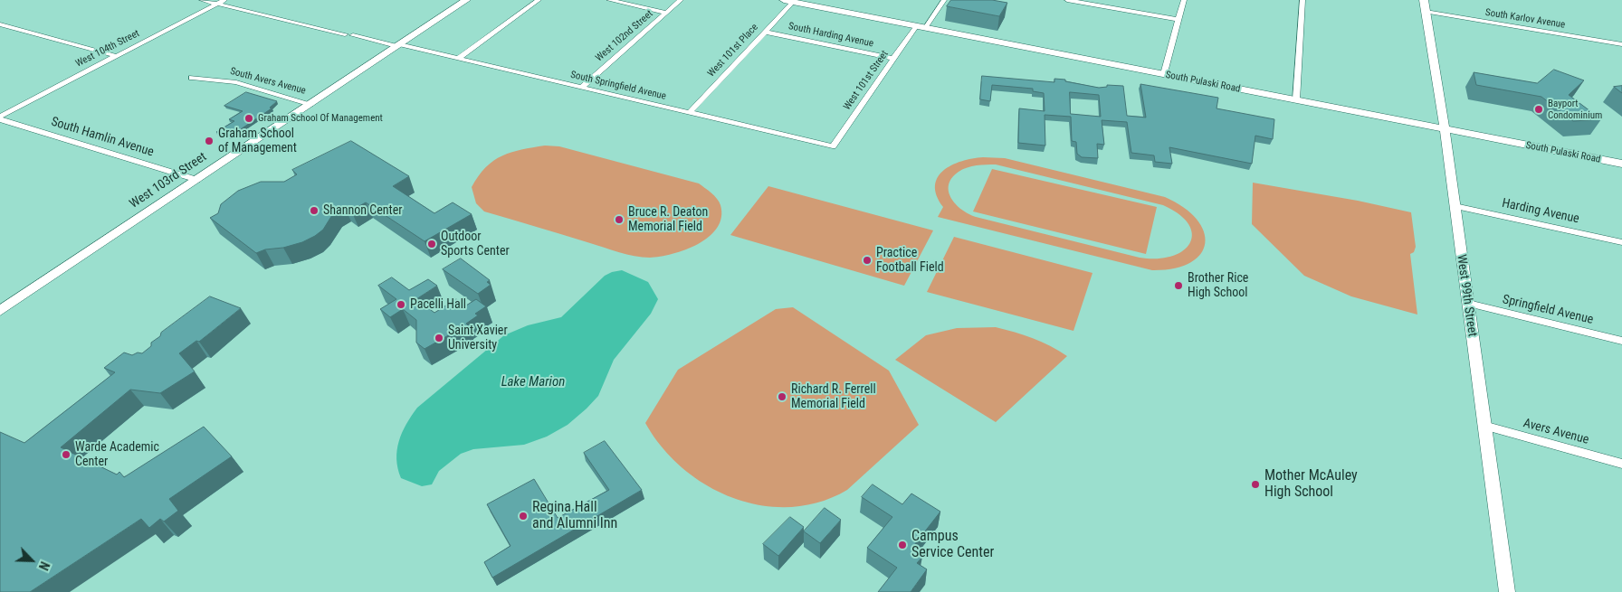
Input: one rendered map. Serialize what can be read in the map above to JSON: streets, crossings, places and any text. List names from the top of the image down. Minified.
{"streets":{"main road":["South Pulaski Road","West 103rd Street","West 99th Street"],"street":["South Karlov Avenue","South Harding Avenue","West 102nd Street","West 104th Street","West 101st Place","West 101st Street","South Avers Avenue","South Springfield Avenue","South Hamlin Avenue","Harding Avenue","Springfield Avenue","Avers Avenue"]},"crossings":[["South Karlov Avenue","West 99th Street"],["South Harding Avenue","West 101st Place"],["South Harding Avenue","West 101st Street"],["West 102nd Street","South Springfield Avenue"],["West 104th Street","South Hamlin Avenue"],["West 101st Place","South Pulaski Road"],["West 101st Place","South Springfield Avenue"],["West 101st Street","South Pulaski Road"],["West 101st Street","South Springfield Avenue"],["South Avers Avenue","West 103rd Street"],["South Pulaski Road","West 99th Street"],["South Springfield Avenue","West 103rd Street"],["South Hamlin Avenue","West 103rd Street"],["Harding Avenue","West 99th Street"],["West 99th Street","Springfield Avenue"],["West 99th Street","Avers Avenue"]],"water":["Lake Marion"],"places":["Bayport Condominium","Graham School Of Management","Graham School of Management","Shannon Center","Bruce R. Deaton Memorial Field","Outdoor Sports Center","Practice Football Field","Brother Rice High School","Pacelli Hall","Saint Xavier University","Richard R. Ferrell Memorial Field","Warde Academic Center","Mother McAuley High School","Regina Hall and Alumni Inn","Campus Service Center"],"north":"bottom right"}
